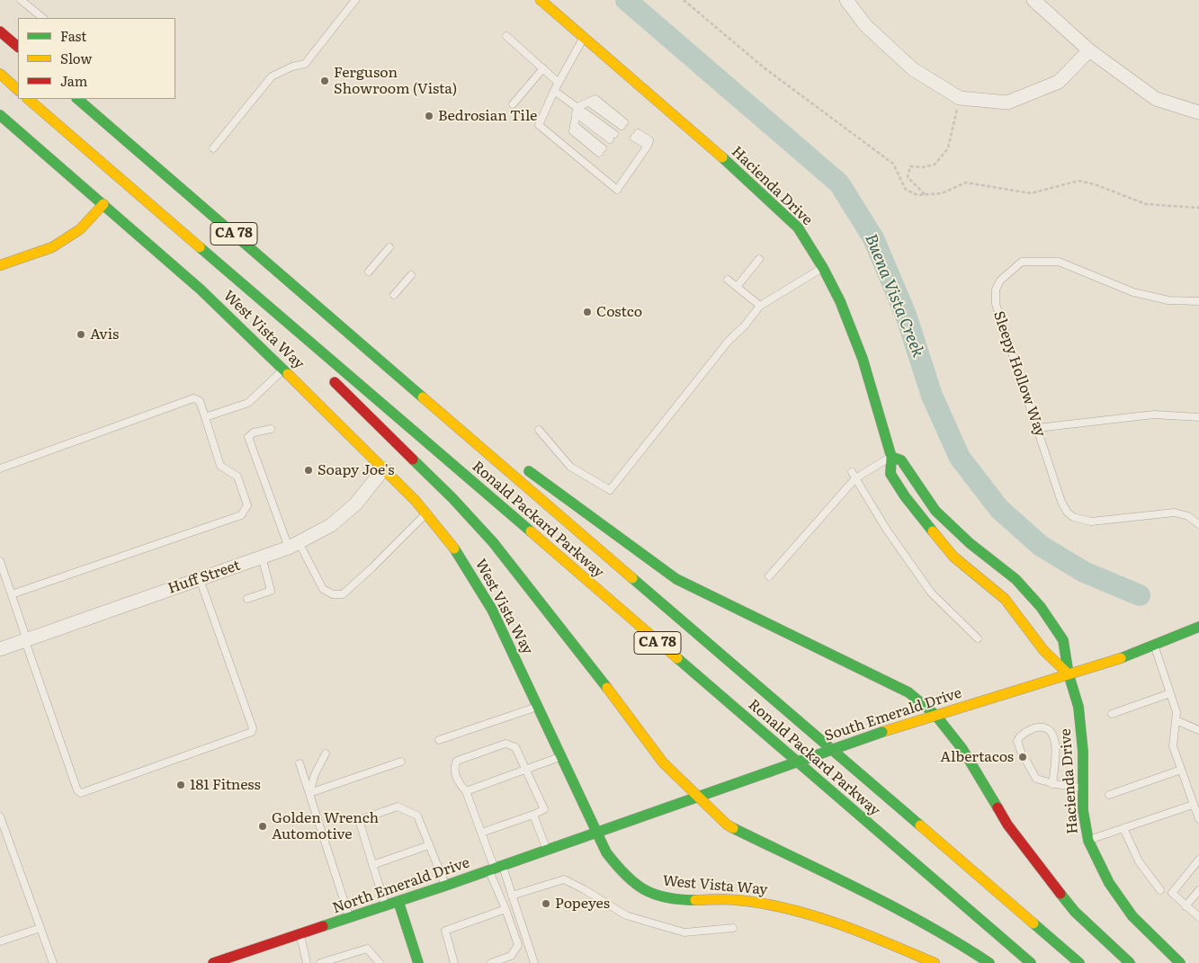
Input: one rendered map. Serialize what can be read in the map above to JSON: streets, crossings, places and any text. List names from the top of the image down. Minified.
{"streets":{"main road":["Hacienda Drive","CA 78","West Vista Way","Ronald Packard Parkway","South Emerald Drive","North Emerald Drive"],"street":["Huff Street"],"lane":["Sleepy Hollow Way"]},"crossings":[["Hacienda Drive","South Emerald Drive"],["West Vista Way","Huff Street"],["West Vista Way","South Emerald Drive"],["West Vista Way","North Emerald Drive"],["South Emerald Drive","North Emerald Drive"]],"water":["Buena Vista Creek"],"places":["Ferguson Showroom (Vista)","Bedrosian Tile","Costco","Avis","Soapy Joe's","Albertacos","181 Fitness","Golden Wrench Automotive","Popeyes"],"legend":["Fast","Slow","Jam"]}
